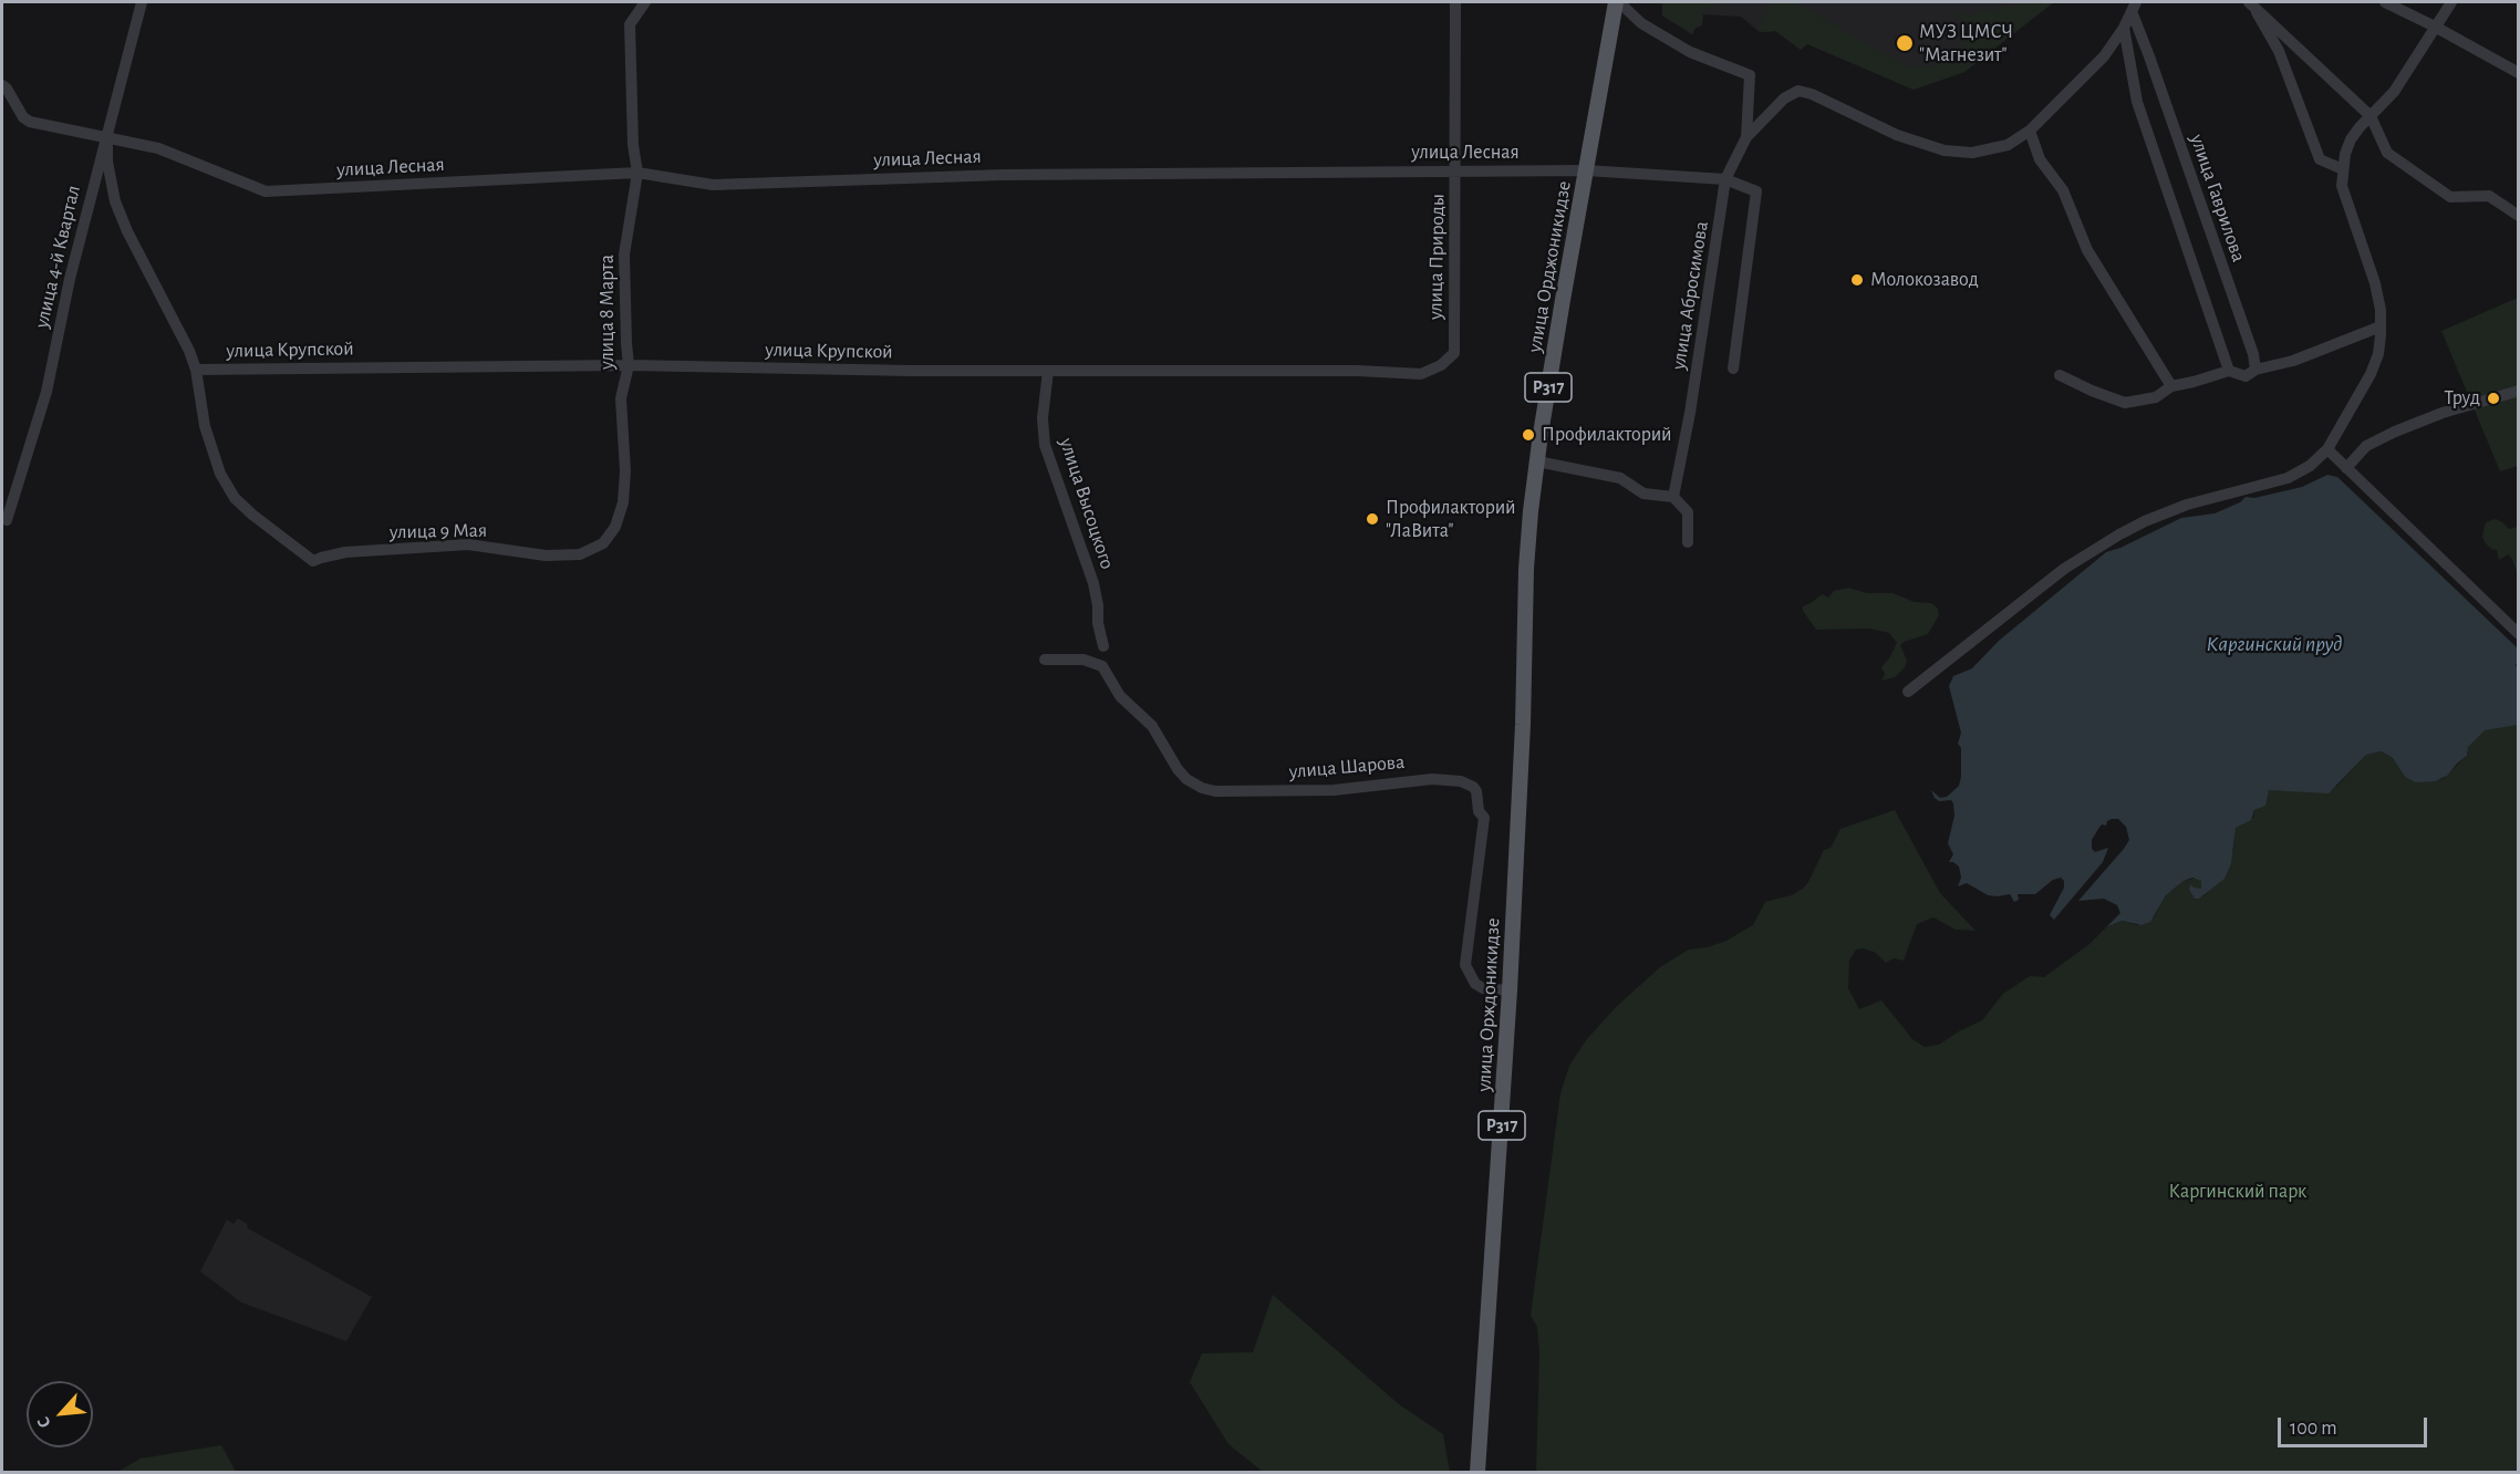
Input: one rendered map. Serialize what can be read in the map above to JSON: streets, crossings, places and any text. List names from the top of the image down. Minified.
{"streets":{"main road":["улица Орджоникидзе","Р317","улица Орждоникидзе"],"street":["улица Лесная","улица Гаврилова","улица 4-й Квартал","улица Природы","улица Абросимова","улица 8 Марта","улица Крупской","улица Высоцкого","улица 9 Мая","улица Шарова"]},"crossings":[["улица Лесная","улица 4-й Квартал"],["улица Лесная","улица Природы"],["улица Лесная","улица Орджоникидзе"],["улица Лесная","улица Абросимова"],["улица Лесная","улица 8 Марта"],["улица Природы","улица Крупской"],["улица Орджоникидзе","улица Абросимова"],["улица Орджоникидзе","улица Орждоникидзе"],["улица 8 Марта","улица Крупской"],["улица 8 Марта","улица 9 Мая"],["улица Крупской","улица Высоцкого"],["улица Крупской","улица 9 Мая"],["улица Шарова","улица Орждоникидзе"]],"water":["Каргинский пруд"],"parks":["Каргинский парк"],"places":["МУЗ ЦМСЧ \"Магнезит\"","Молокозавод","Труд","Профилакторий","Профилакторий \"ЛаВита\""],"scale_bar":"100 m","north":"bottom left"}
